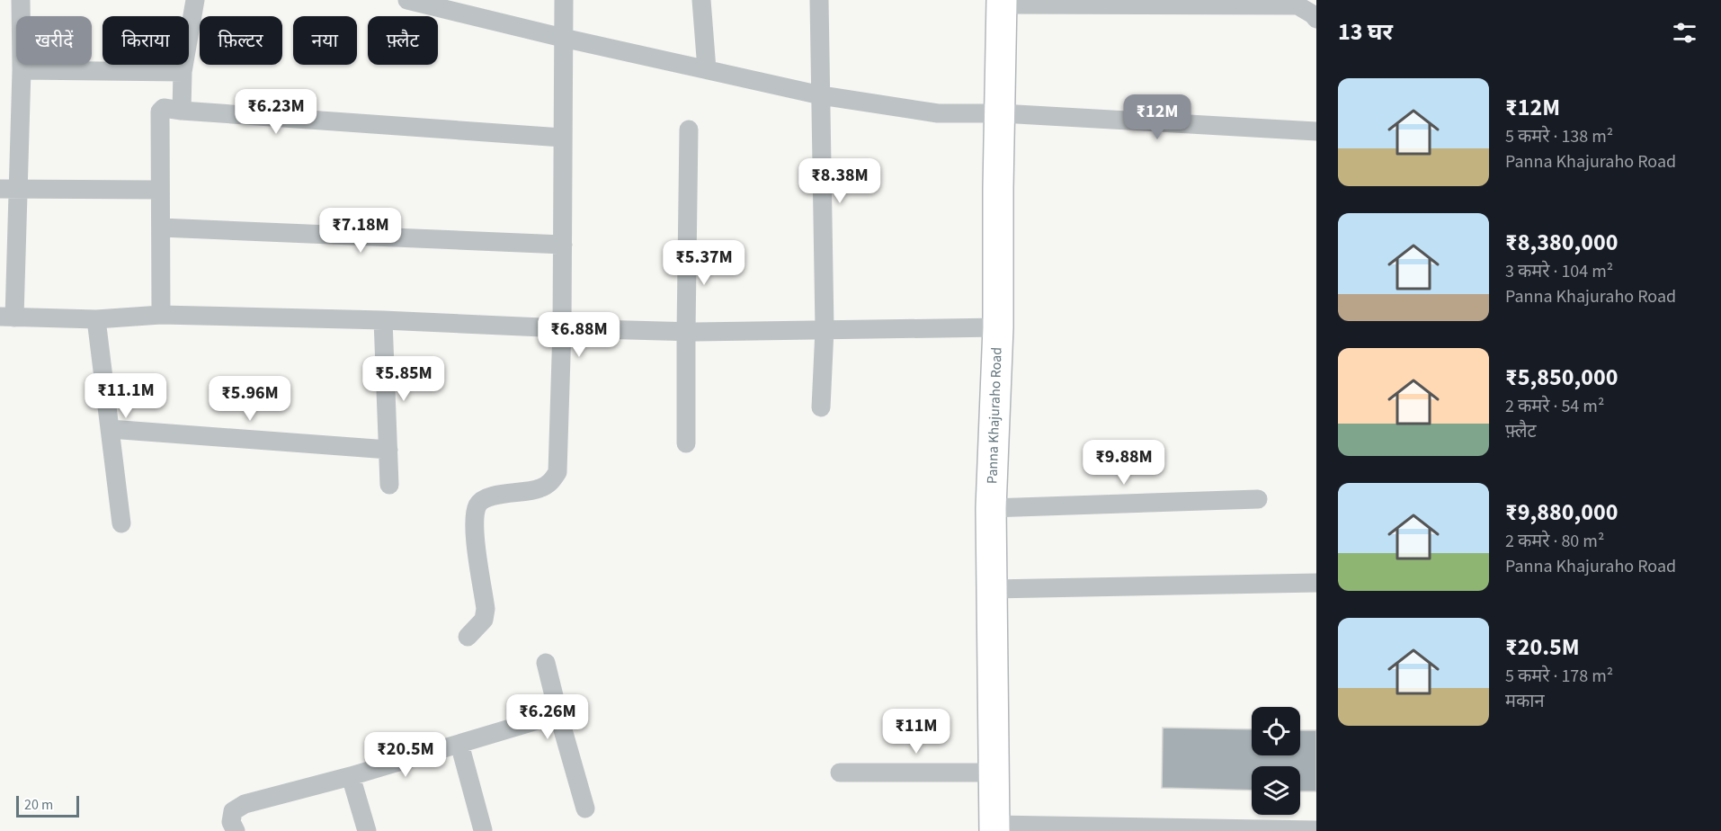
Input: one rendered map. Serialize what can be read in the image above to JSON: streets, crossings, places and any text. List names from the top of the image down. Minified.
{"streets":{"main road":["Panna Khajuraho Road"]},"scale_bar":"20 m","page":{"heading":"13 घर","chip":["खरीदें","किराया","फ़िल्टर","नया","फ़्लैट"],"list":[{"name":"₹12M","note":"5 कमरे · 138 m² · Panna Khajuraho Road"},{"name":"₹8,380,000","note":"3 कमरे · 104 m² · Panna Khajuraho Road"},{"name":"₹5,850,000","note":"2 कमरे · 54 m² · फ़्लैट"},{"name":"₹9,880,000","note":"2 कमरे · 80 m² · Panna Khajuraho Road"},{"name":"₹20.5M","note":"5 कमरे · 178 m² · मकान"}],"price":["₹6.23M","₹12M","₹8.38M","₹7.18M","₹5.37M","₹6.88M","₹5.85M","₹11.1M","₹5.96M","₹9.88M","₹6.26M","₹11M","₹20.5M"],"scale":"20 m"}}
